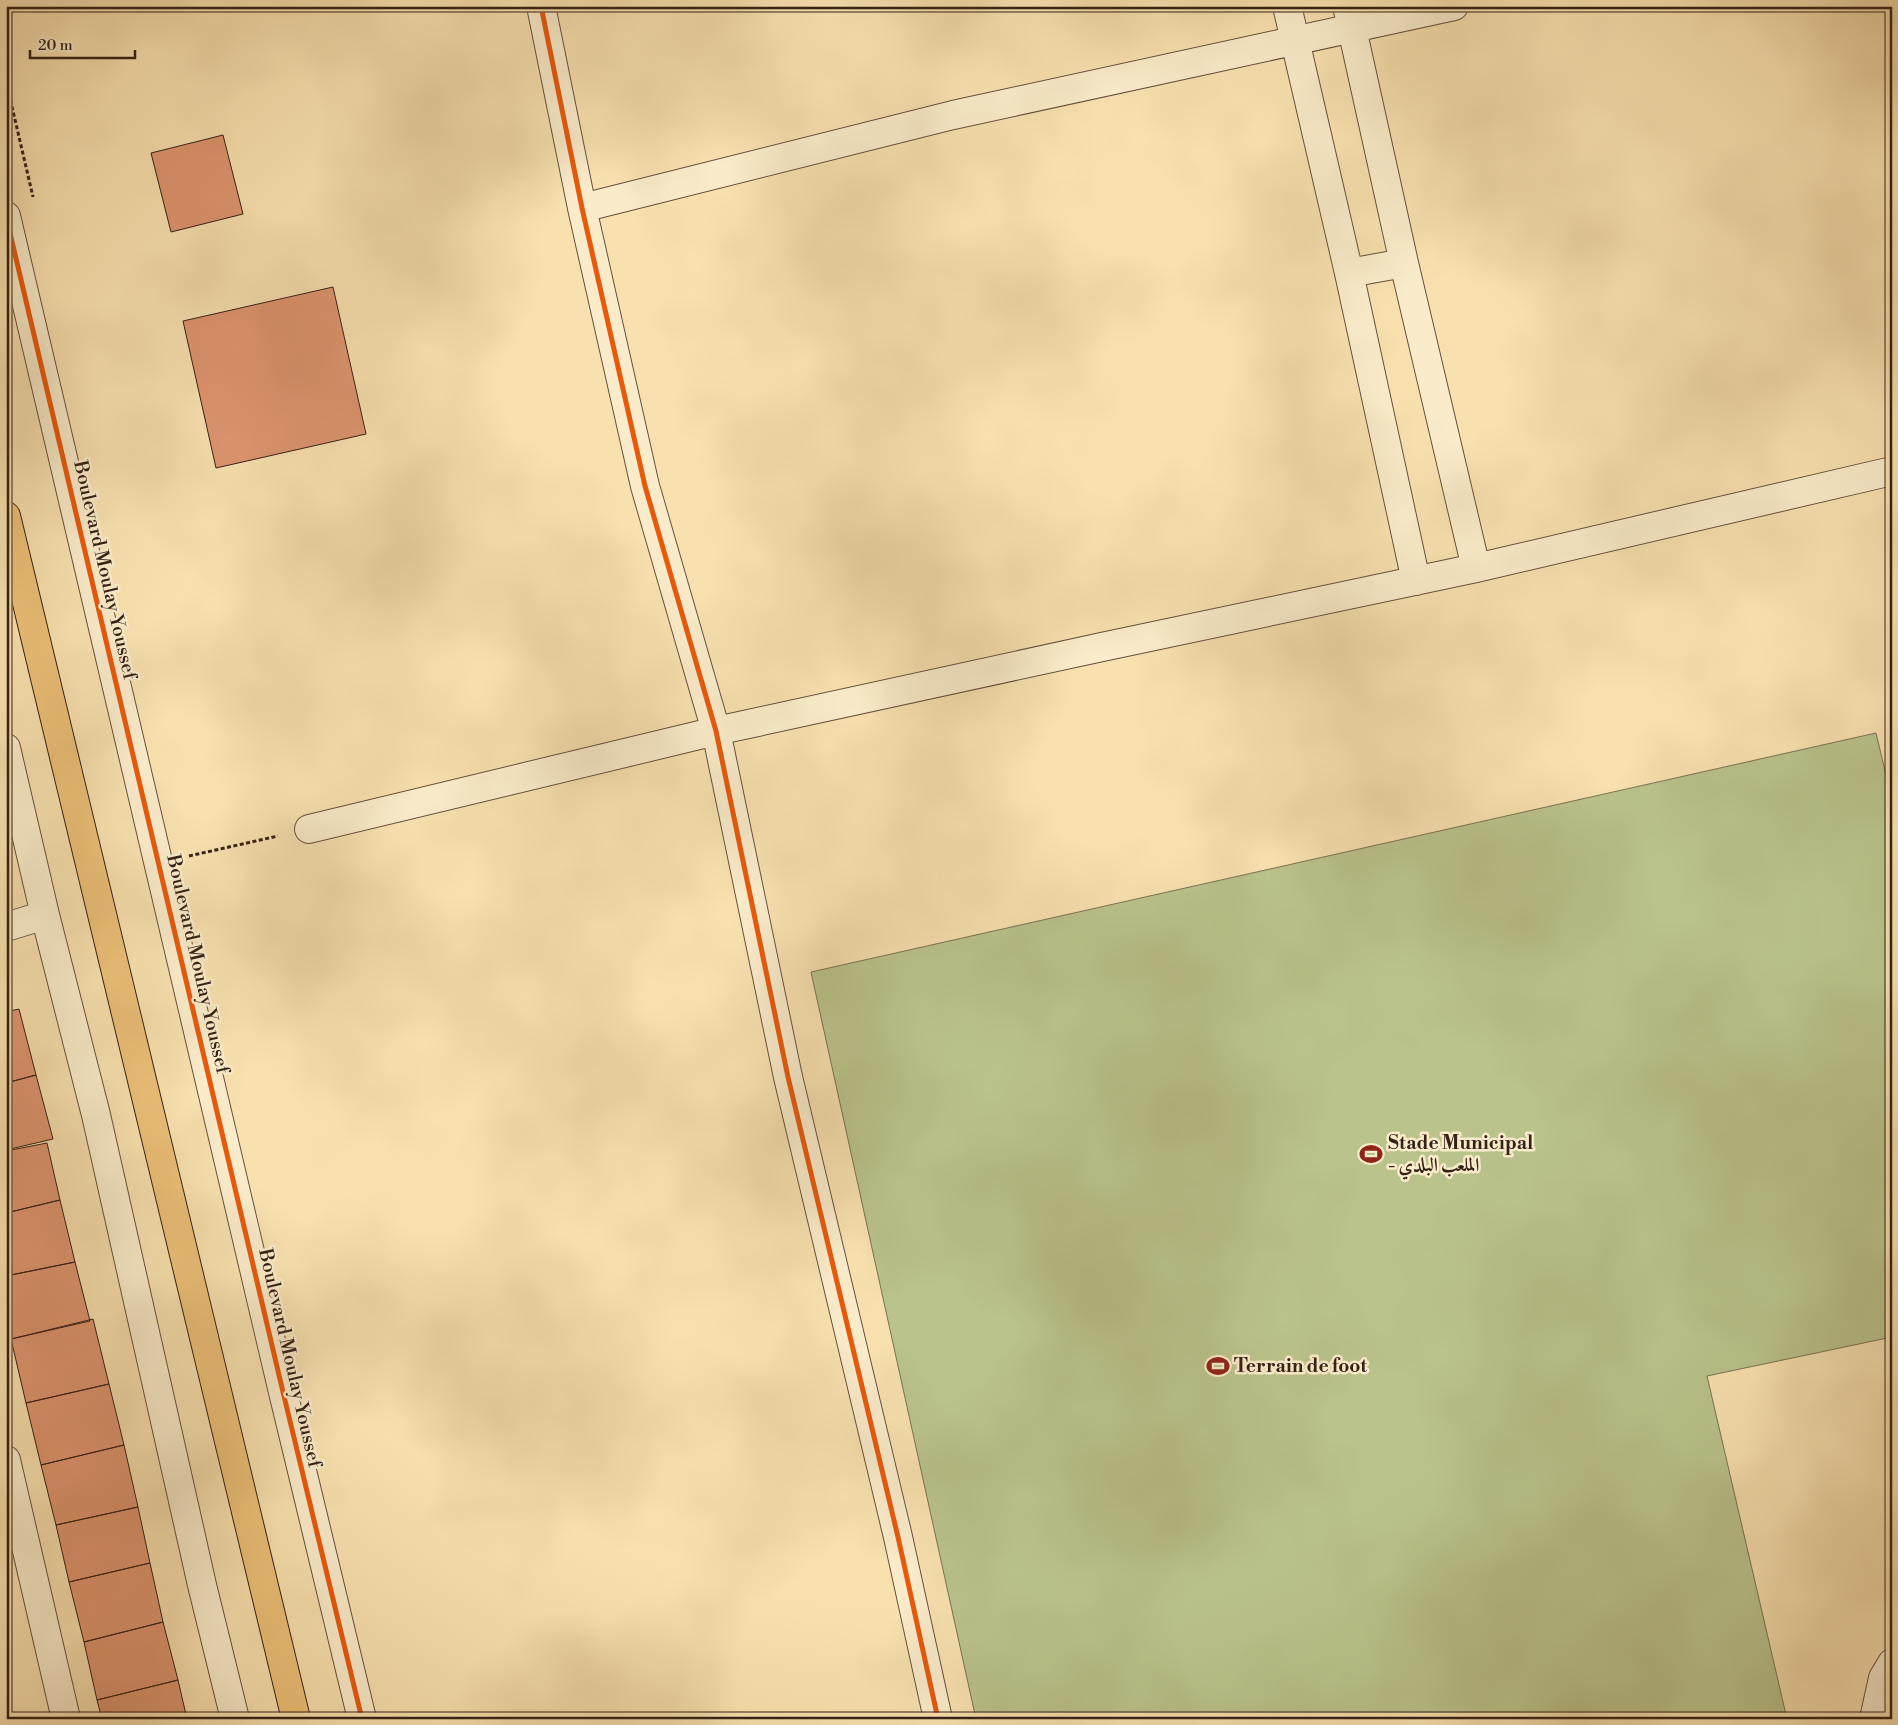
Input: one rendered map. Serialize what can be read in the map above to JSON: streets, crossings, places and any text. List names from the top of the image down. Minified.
{"streets":{"street":["Boulevard Moulay Youssef"]},"places":{"sports":["Stade Municipal - الملعب البلدي","Terrain de foot"]},"scale_bar":"20 m"}
